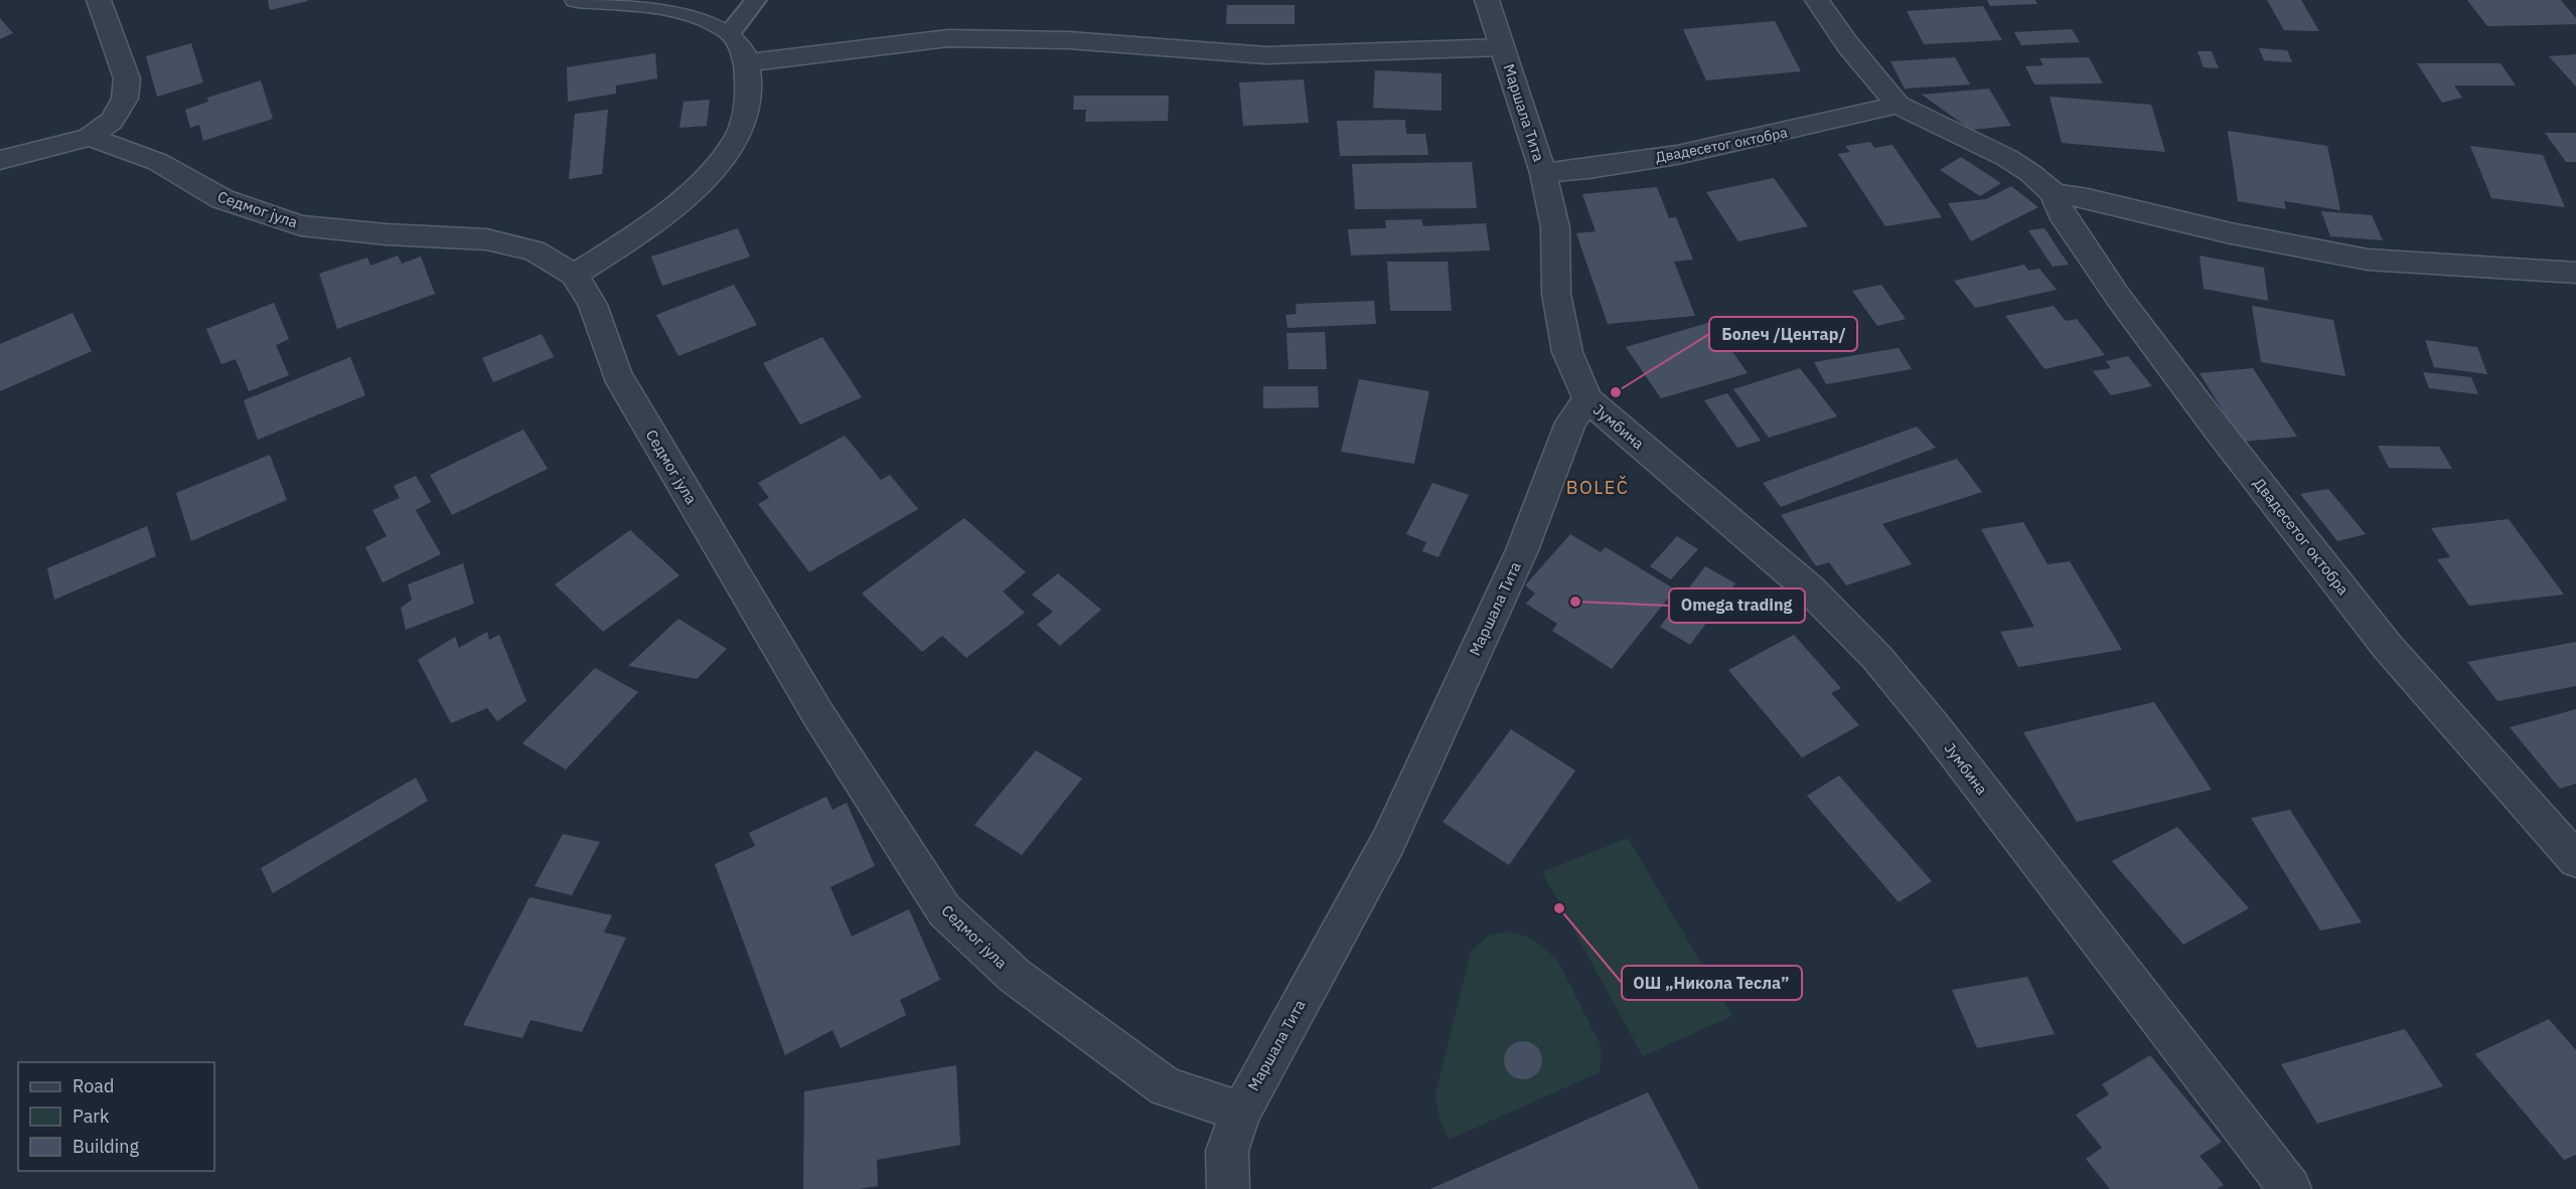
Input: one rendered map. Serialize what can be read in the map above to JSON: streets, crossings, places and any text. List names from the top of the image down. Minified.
{"streets":{"street":["Маршала Тита","Двадесетог октобра","Седмог јула","Јумбина"]},"crossings":[["Маршала Тита","Двадесетог октобра"],["Маршала Тита","Седмог јула"],["Маршала Тита","Јумбина"]],"districts":["BOLEČ"],"places":["Болеч /Центар/","Omega trading","ОШ „Никола Тесла”"],"legend":["Road","Park","Building"]}
